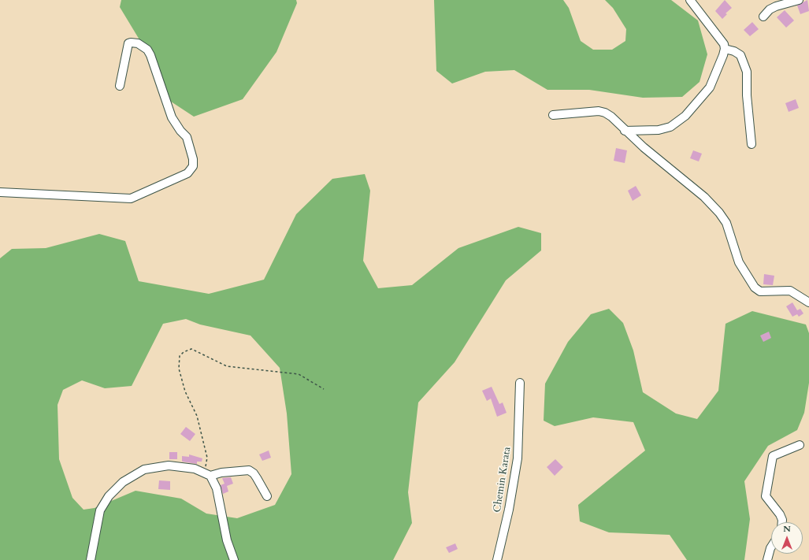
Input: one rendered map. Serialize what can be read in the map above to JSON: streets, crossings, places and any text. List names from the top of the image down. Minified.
{"streets":{"street":["Chemin Karata"]},"north":"top"}
